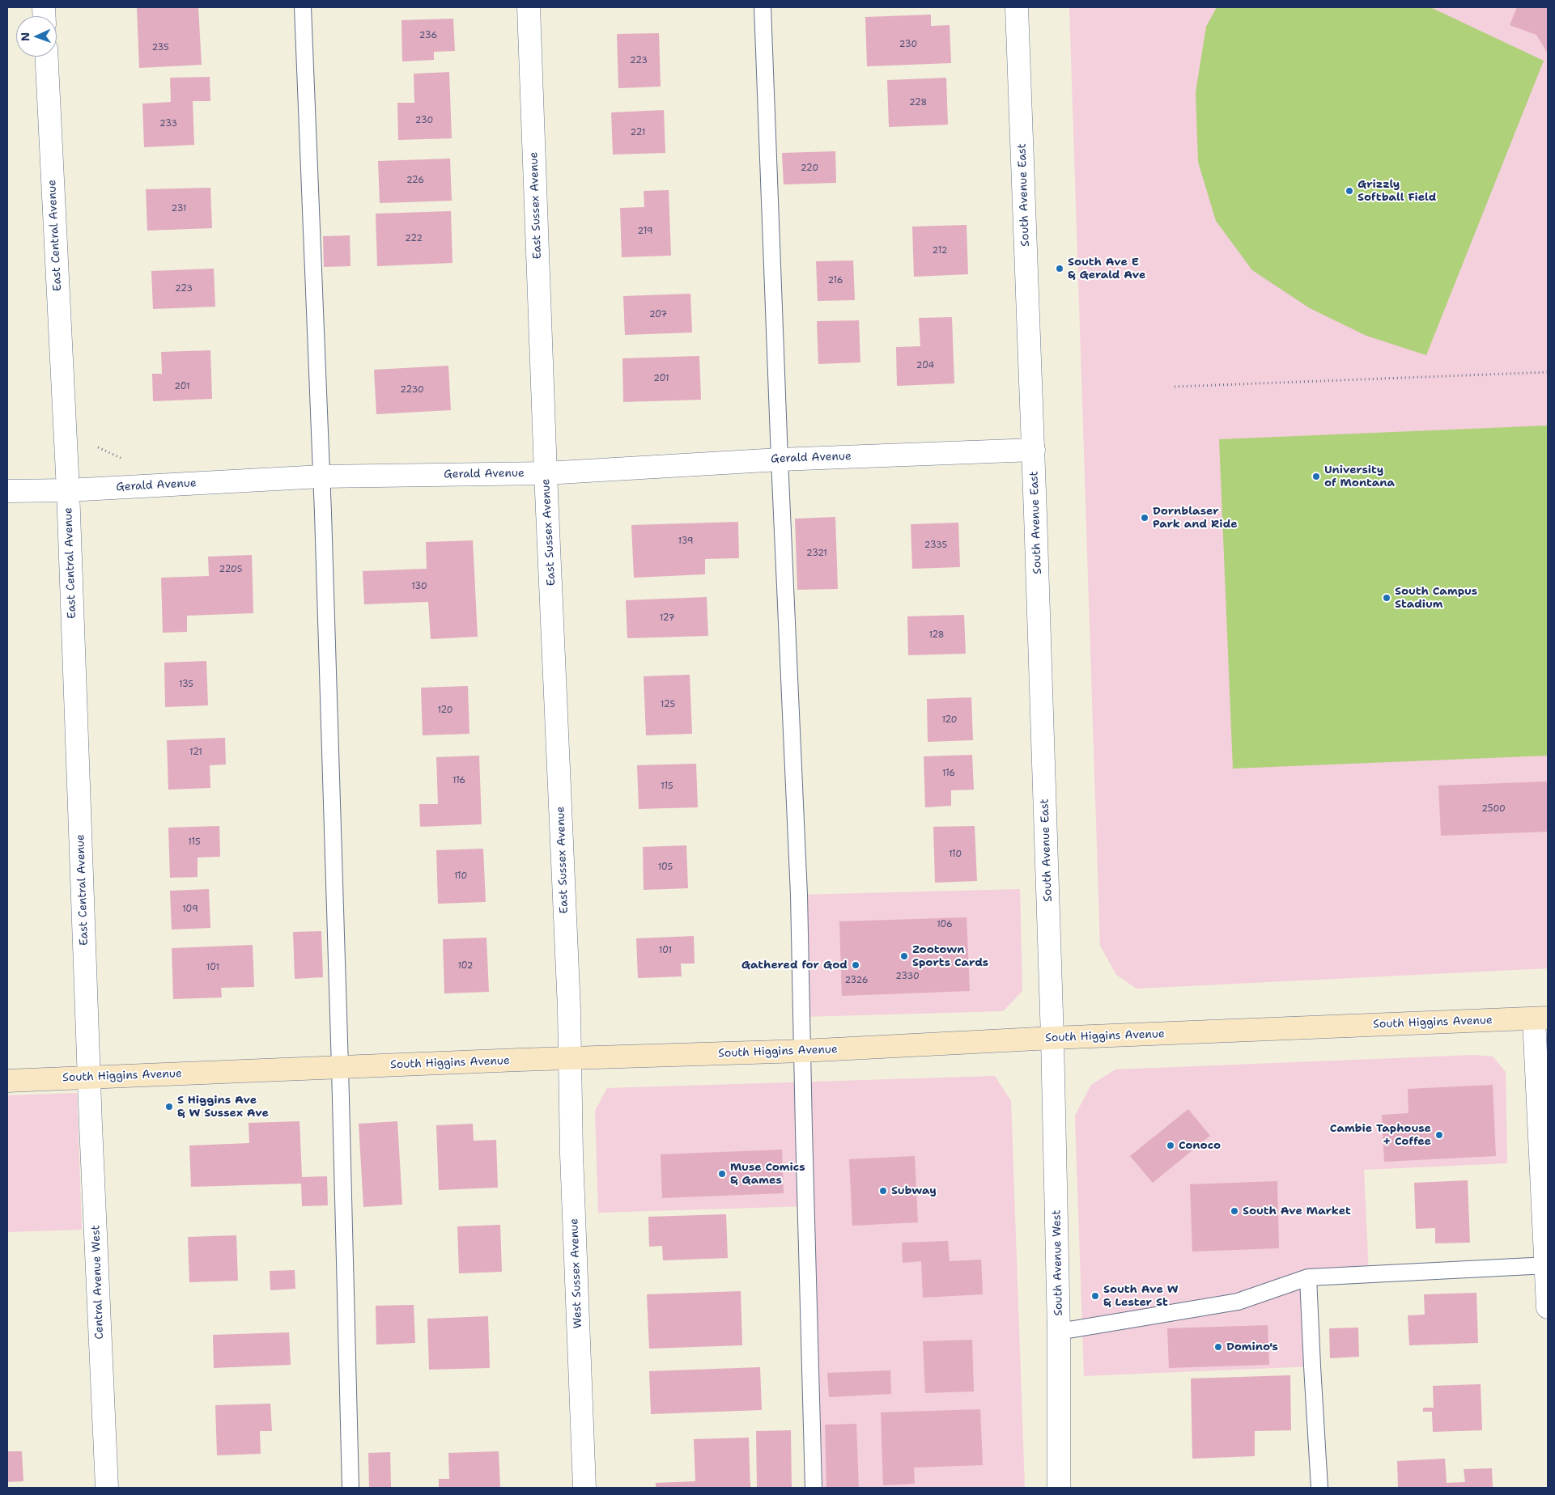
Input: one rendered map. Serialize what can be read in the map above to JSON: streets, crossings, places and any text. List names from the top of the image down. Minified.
{"streets":{"main road":["South Higgins Avenue"],"street":["South Avenue East","East Sussex Avenue","East Central Avenue","Gerald Avenue","South Avenue West","West Sussex Avenue","Central Avenue West"]},"crossings":[["South Avenue East","Gerald Avenue"],["South Avenue East","South Higgins Avenue"],["South Avenue East","South Avenue West"],["East Sussex Avenue","Gerald Avenue"],["East Sussex Avenue","South Higgins Avenue"],["East Sussex Avenue","West Sussex Avenue"],["East Central Avenue","Gerald Avenue"],["East Central Avenue","South Higgins Avenue"],["East Central Avenue","Central Avenue West"],["South Higgins Avenue","South Avenue West"],["South Higgins Avenue","West Sussex Avenue"],["South Higgins Avenue","Central Avenue West"]],"places":["Grizzly Softball Field","South Ave E & Gerald Ave","University of Montana","Dornblaser Park and Ride","South Campus Stadium","Zootown Sports Cards","Gathered for God","S Higgins Ave & W Sussex Ave","Cambie Taphouse + Coffee","Conoco","Muse Comics & Games","Subway","South Ave Market","South Ave W & Lester St","Domino's"],"house_numbers":["236","230","235","223","228","230","233","221","220","226","231","219","222","212","216","223","207","204","201","201","2230","139","2335","2321","2205","130","127","128","135","125","120","120","121","116","116","115","2500","115","110","105","110","109","106","101","102","101","2330","2326"],"north":"left"}
